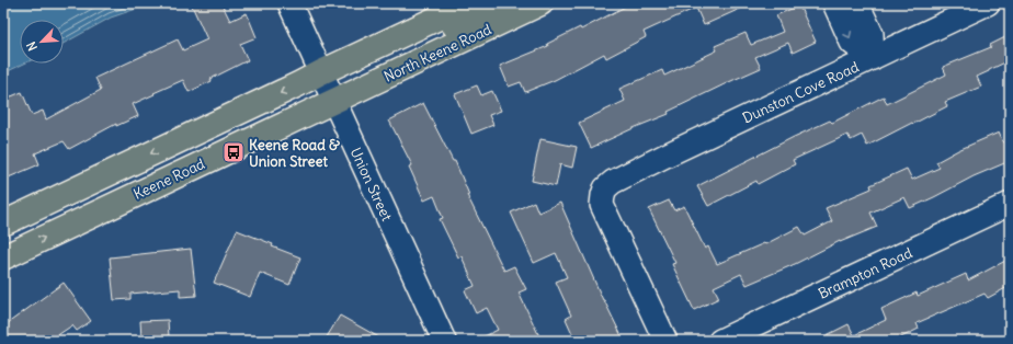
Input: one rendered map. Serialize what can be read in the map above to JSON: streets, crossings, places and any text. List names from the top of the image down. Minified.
{"streets":{"main road":["North Keene Road","Keene Road"],"street":["Dunston Cove Road","Union Street","Brampton Road"]},"crossings":[["North Keene Road","Keene Road"],["North Keene Road","Union Street"],["Keene Road","Union Street"]],"places":{"bus stop":["Keene Road & Union Street"]},"north":"bottom left"}
